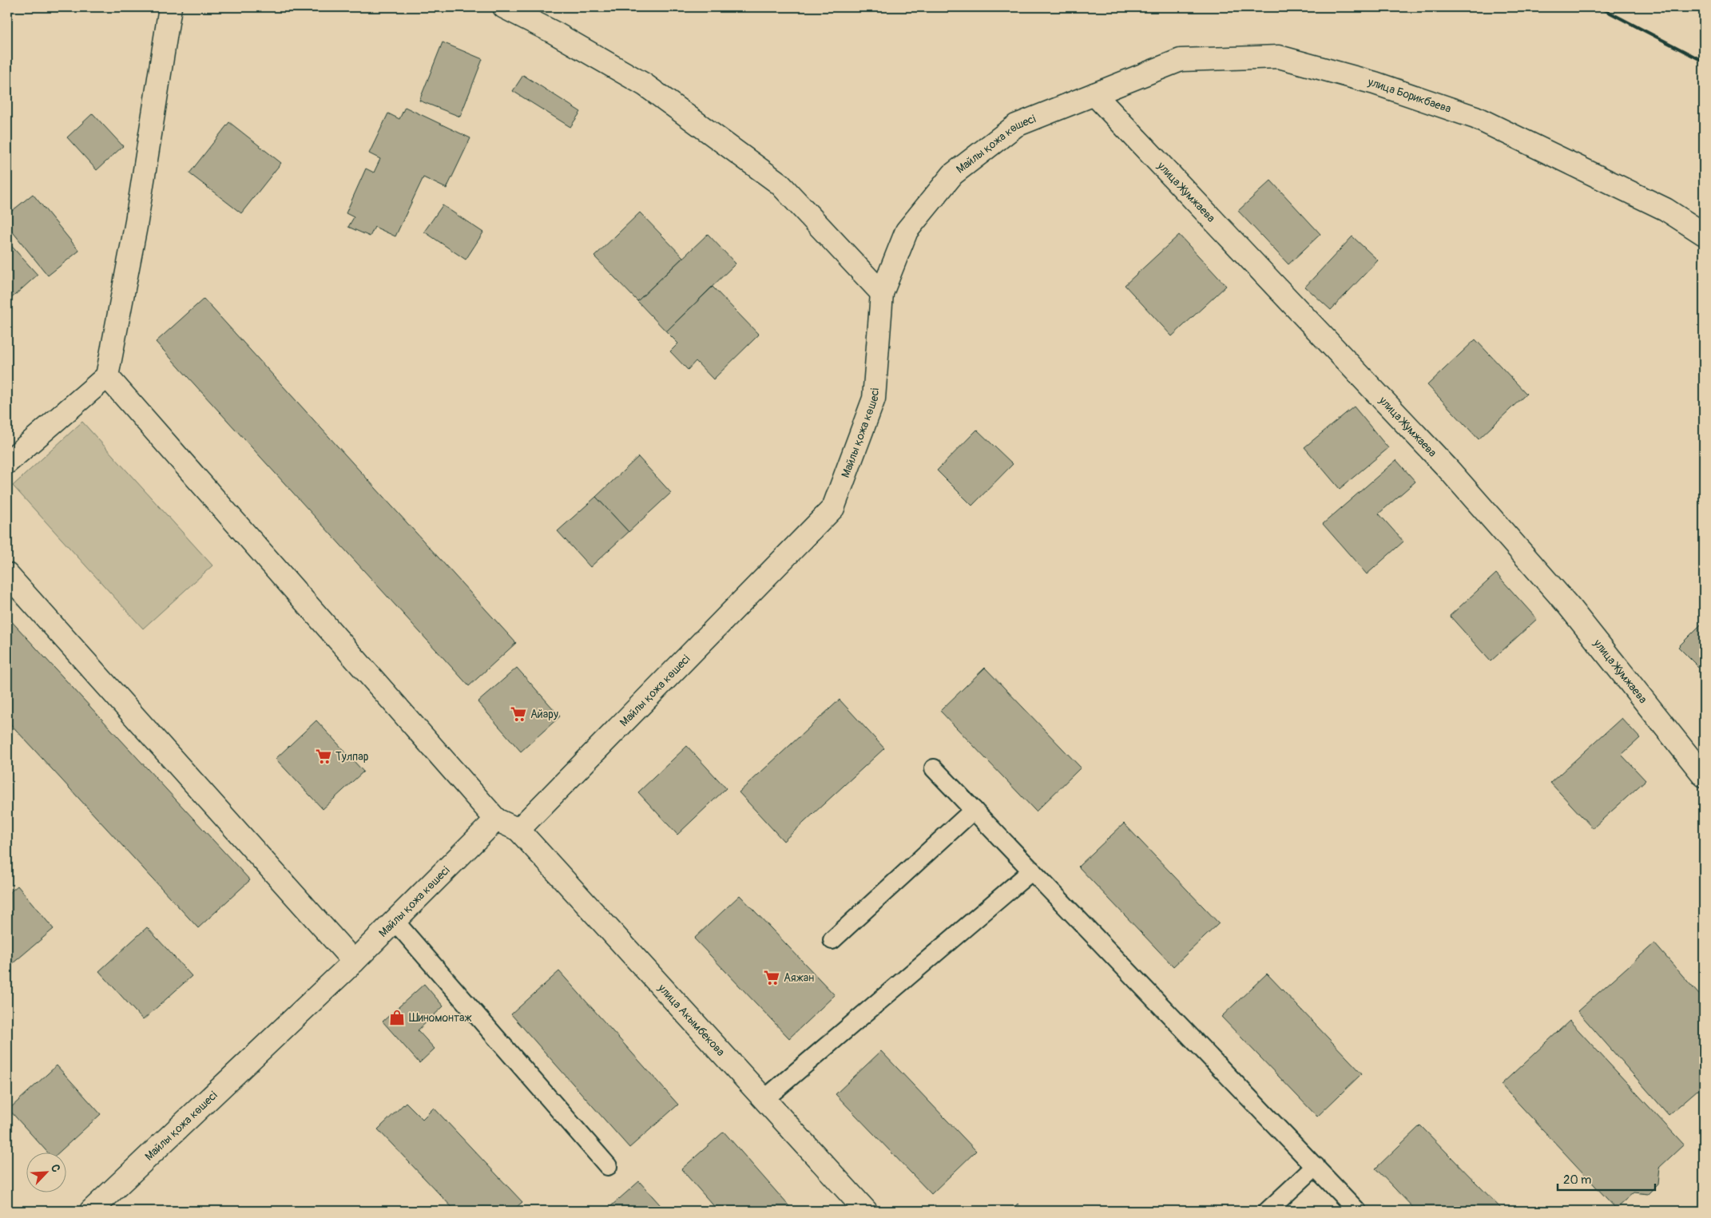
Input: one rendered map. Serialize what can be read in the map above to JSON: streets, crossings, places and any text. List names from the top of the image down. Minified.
{"streets":{"street":["улица Борикбаева","Майлы қожа көшесі","улица Жумжаева","улица Акымбекова"]},"crossings":[["улица Борикбаева","Майлы қожа көшесі"],["улица Борикбаева","улица Жумжаева"],["Майлы қожа көшесі","улица Жумжаева"],["Майлы қожа көшесі","улица Акымбекова"]],"places":{"supermarket":["Айару","Тулпар","Аяжан"],"shop":["Шиномонтаж"]},"scale_bar":"20 m","north":"top right"}
